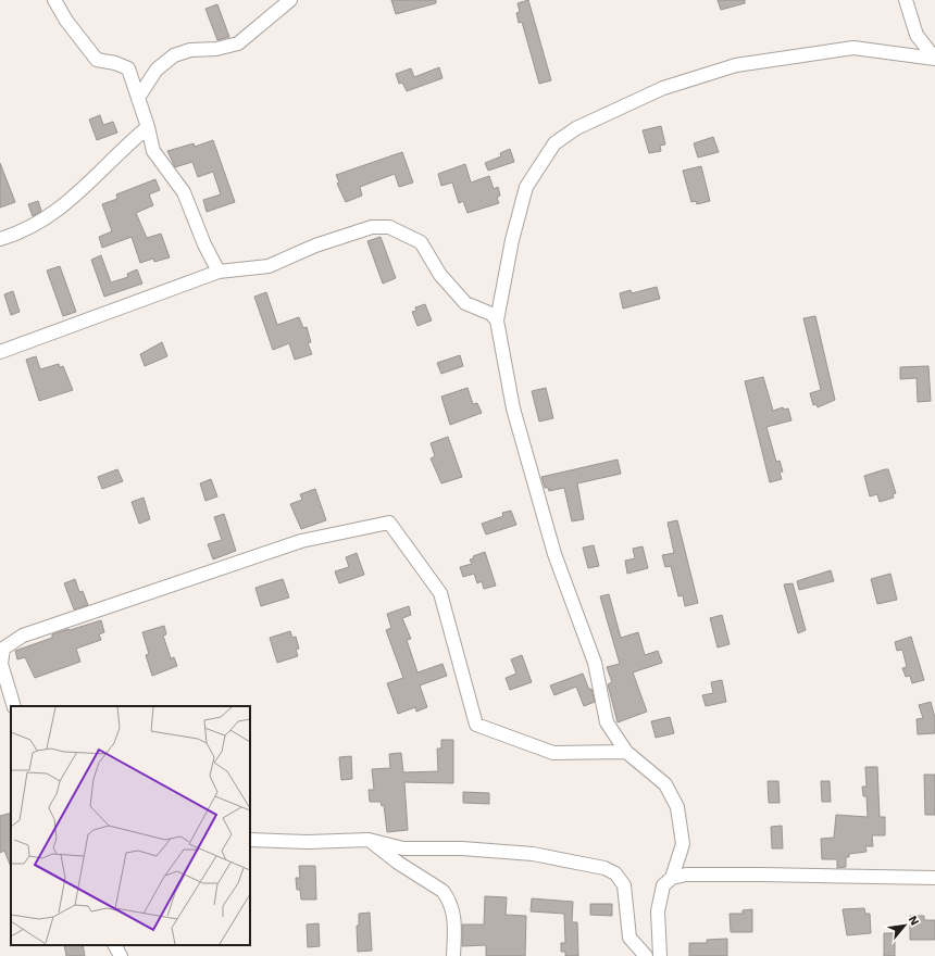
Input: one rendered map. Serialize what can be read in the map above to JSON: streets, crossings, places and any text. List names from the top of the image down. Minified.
{"north":"top right"}
